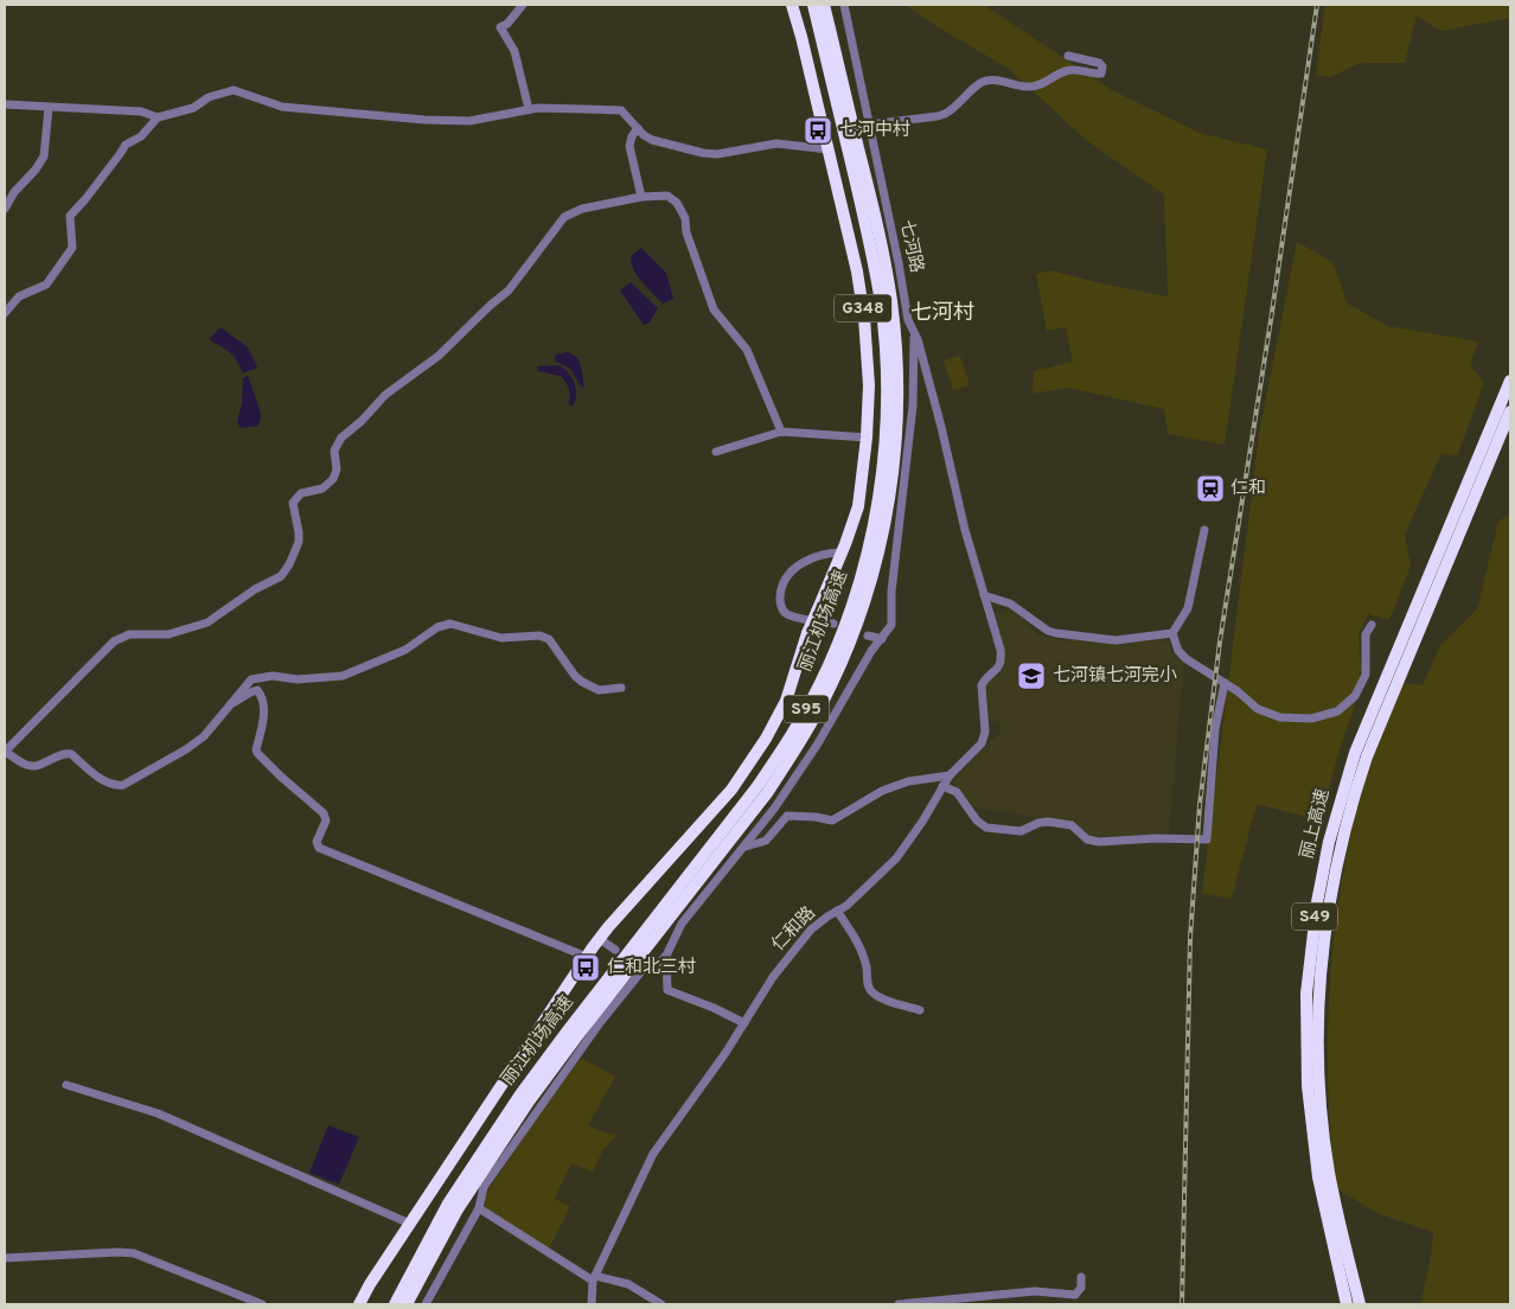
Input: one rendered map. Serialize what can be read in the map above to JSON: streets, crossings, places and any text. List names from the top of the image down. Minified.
{"streets":{"highway":["G348","丽江机场高速","S95","丽上高速","S49"],"street":["七河路","仁和路"]},"crossings":[["七河路","仁和路"]],"districts":["七河村"],"places":{"bus stop":["七河中村","仁和北三村"],"station":["仁和"],"school or university":["七河镇七河完小"]}}
